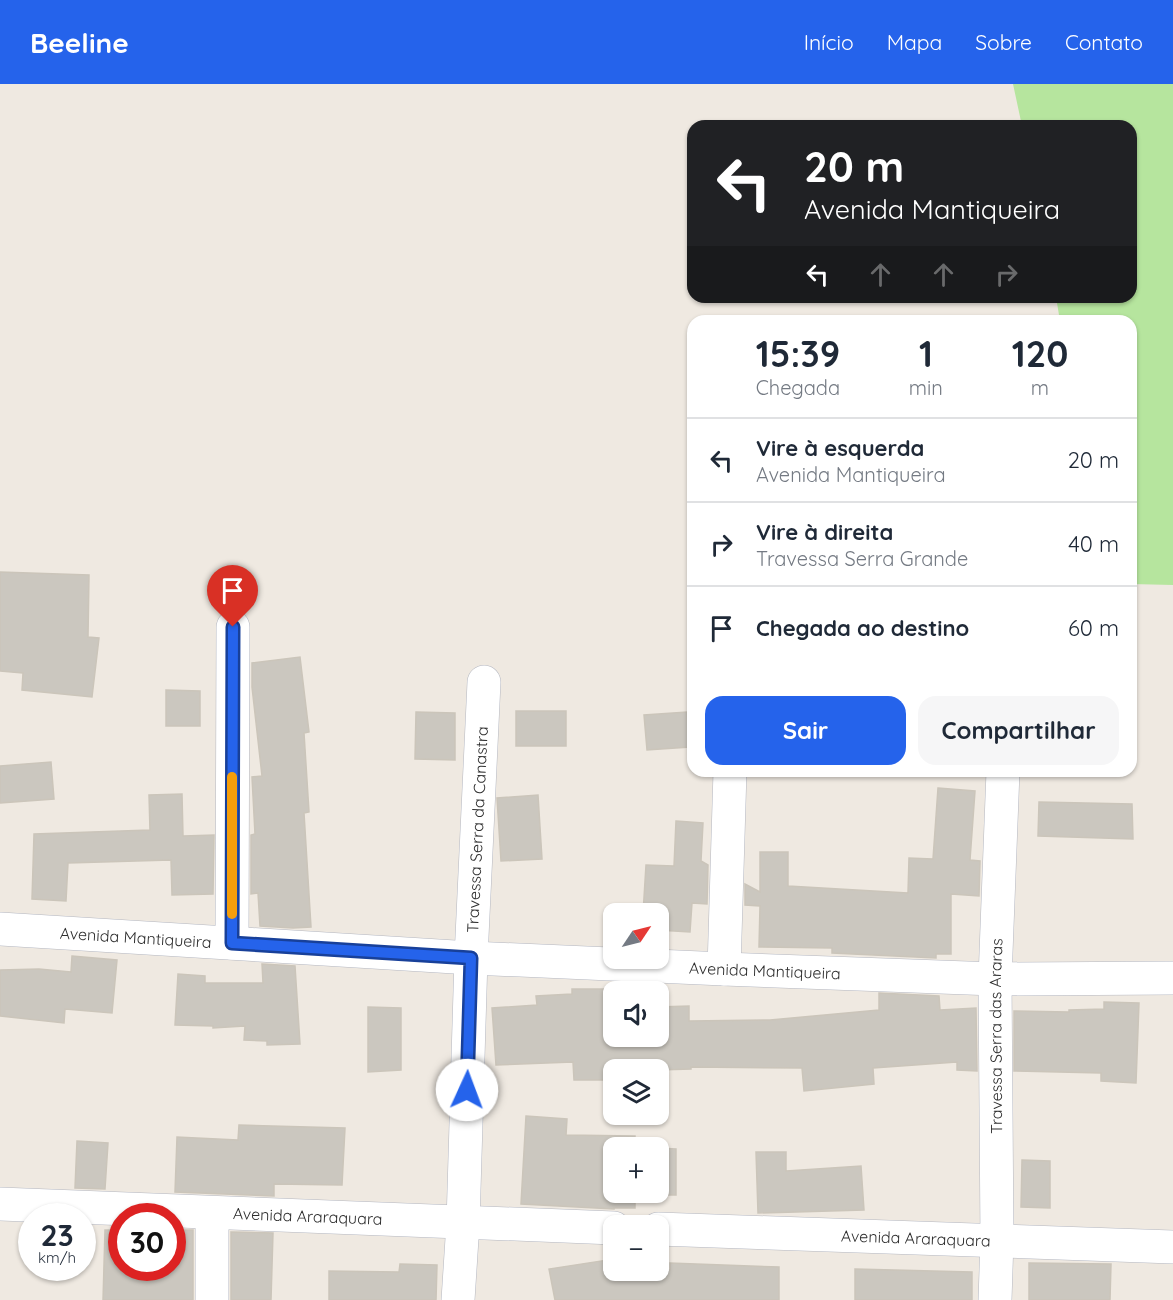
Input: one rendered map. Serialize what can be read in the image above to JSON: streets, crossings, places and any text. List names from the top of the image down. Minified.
{"streets":{"street":["Travessa Serra da Canastra","Avenida Mantiqueira","Travessa Serra das Araras","Avenida Araraquara"]},"crossings":[["Travessa Serra da Canastra","Avenida Mantiqueira"],["Travessa Serra da Canastra","Avenida Araraquara"],["Avenida Mantiqueira","Travessa Serra das Araras"],["Travessa Serra das Araras","Avenida Araraquara"]],"north":"top right","page":{"header":"Beeline","nav":["Início","Mapa","Sobre","Contato"],"turn":["20 m","Avenida Mantiqueira"],"eta":["15:39","Chegada","1","min","120","m"],"list":[{"name":"Vire à esquerda","note":"Avenida Mantiqueira","value":"20 m"},{"name":"Vire à direita","note":"Travessa Serra Grande","value":"40 m"},{"name":"Chegada ao destino","value":"60 m"}],"buttons":["Sair","Compartilhar"],"map_buttons":["+","−"],"speed":"23 km/h","limit":"30"}}
